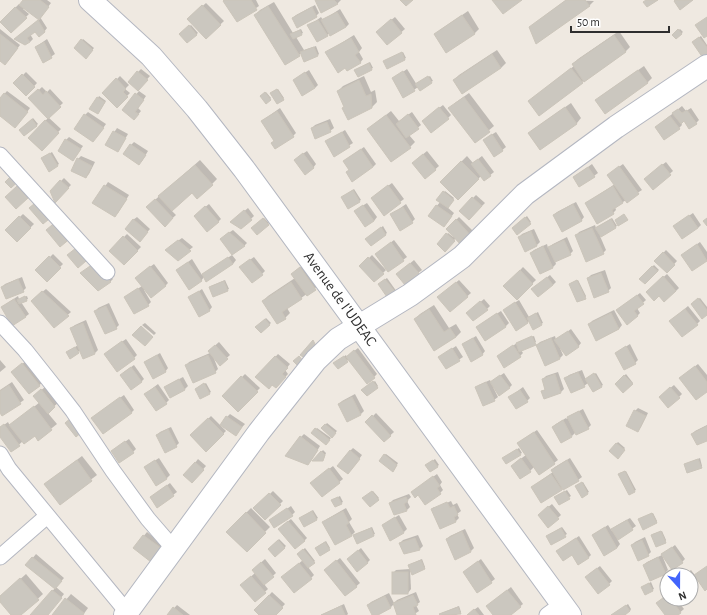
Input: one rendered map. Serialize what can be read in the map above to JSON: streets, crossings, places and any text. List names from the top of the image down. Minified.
{"streets":{"street":["Avenue de I'UDEAC"]},"scale_bar":"50 m","north":"bottom"}
